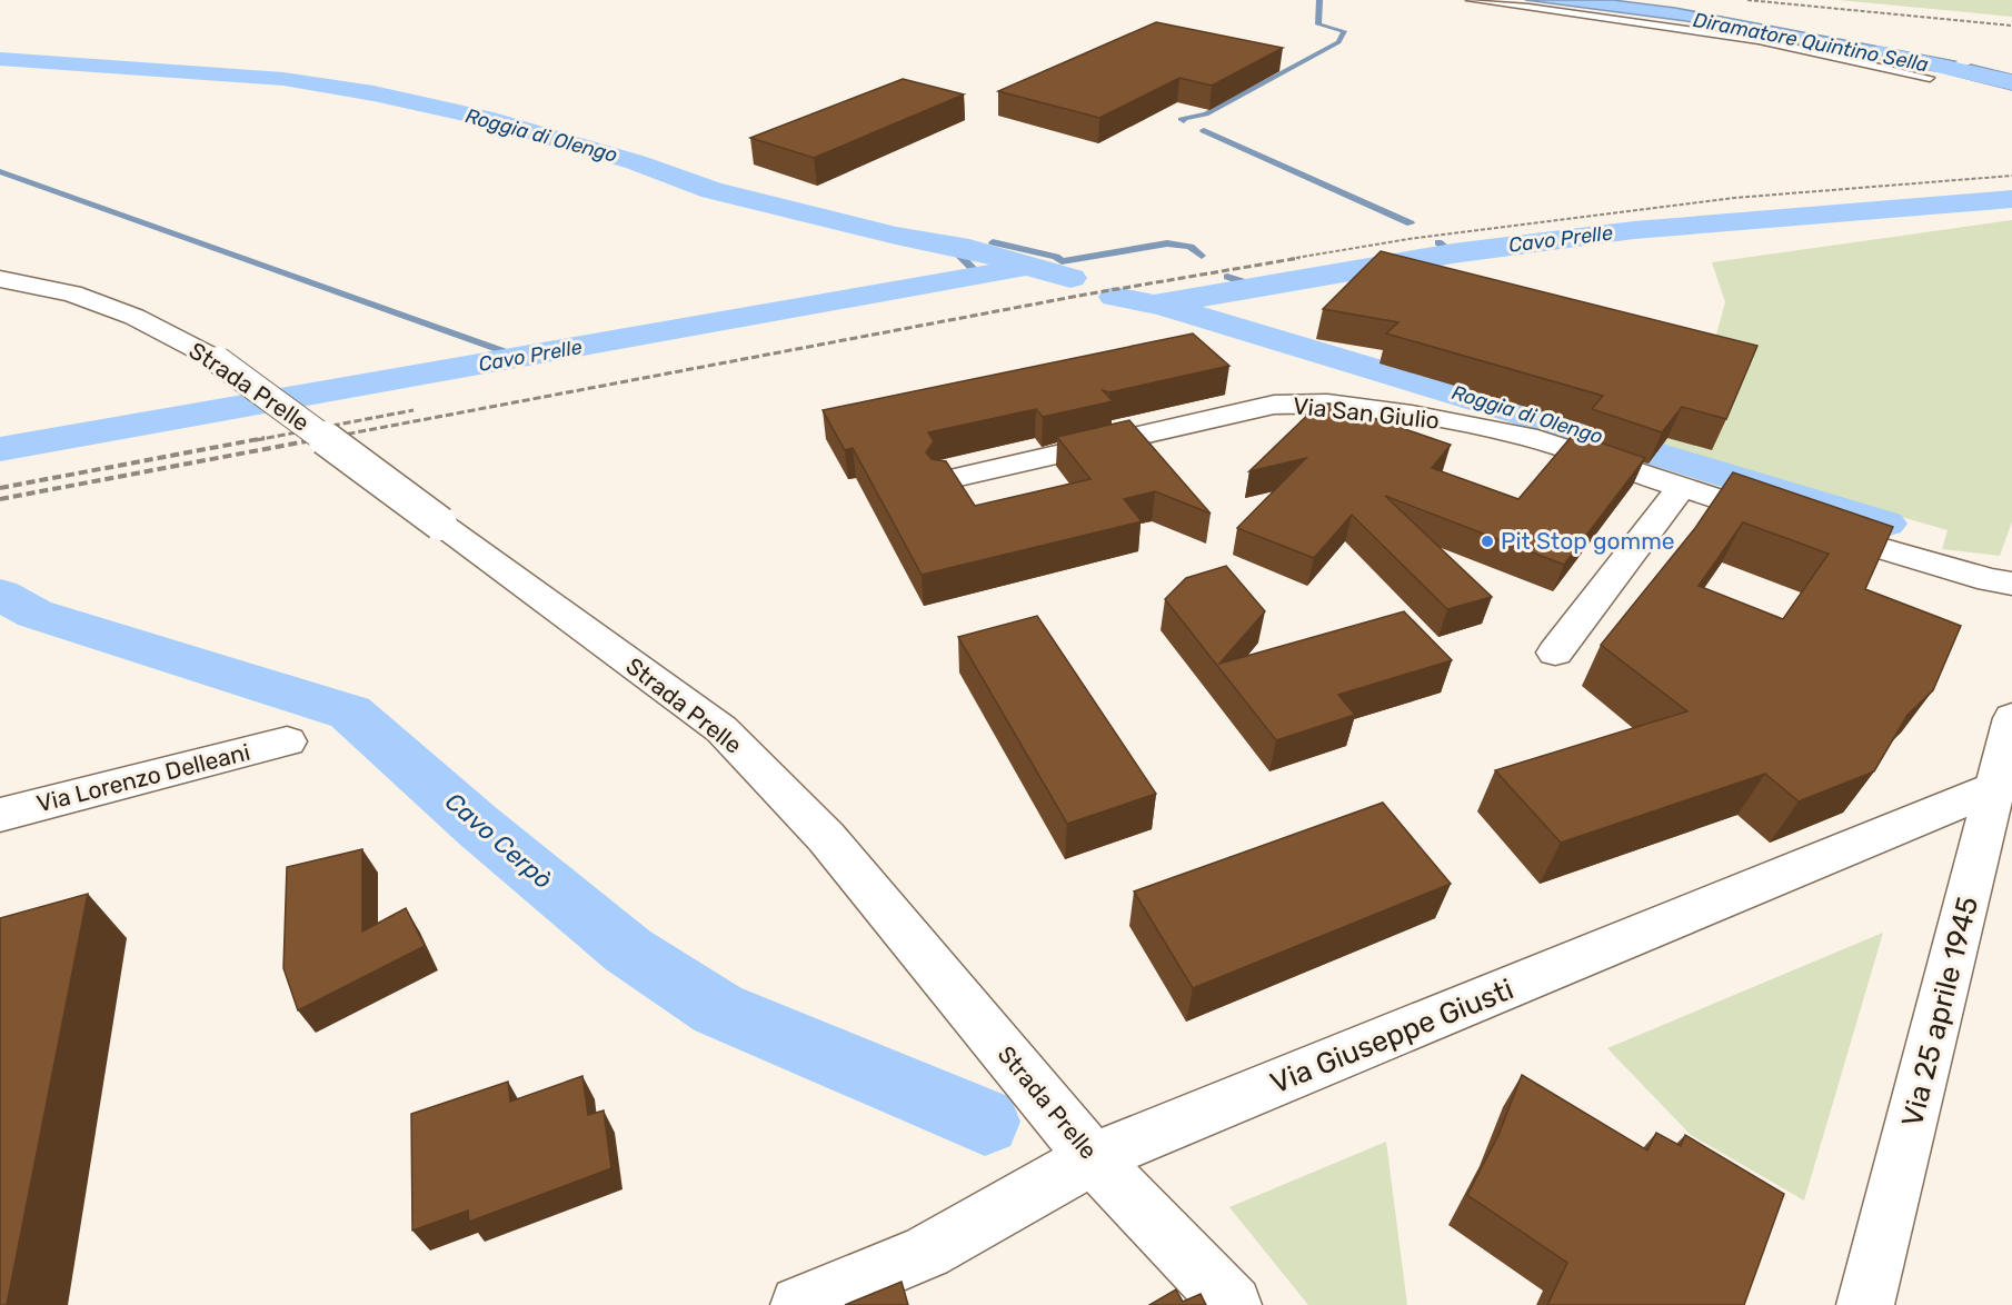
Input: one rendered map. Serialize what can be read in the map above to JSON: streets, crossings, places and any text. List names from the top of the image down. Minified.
{"streets":{"street":["Strada Prelle","Via San Giulio","Via Lorenzo Delleani","Via 25 aprile 1945","Via Giuseppe Giusti"]},"crossings":[["Strada Prelle","Via Giuseppe Giusti"],["Via 25 aprile 1945","Via Giuseppe Giusti"]],"water":["Diramatore Quintino Sella","Roggia di Olengo","Cavo Prelle","Cavo Cerpò"],"places":["Pit Stop gomme"]}
